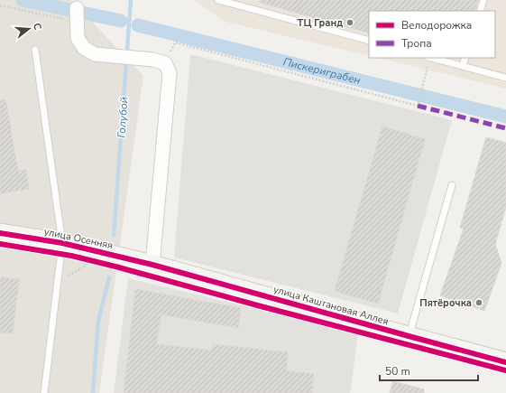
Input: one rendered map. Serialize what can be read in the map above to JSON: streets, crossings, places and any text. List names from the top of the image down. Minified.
{"streets":{"street":["улица Осенняя","улица Каштановая Аллея"]},"crossings":[["улица Осенняя","улица Каштановая Аллея"]],"water":["Пискериграбен","Голубой"],"places":["ТЦ Гранд","Пятёрочка"],"legend":["Велодорожка","Тропа"],"scale_bar":"50 m","north":"right"}
